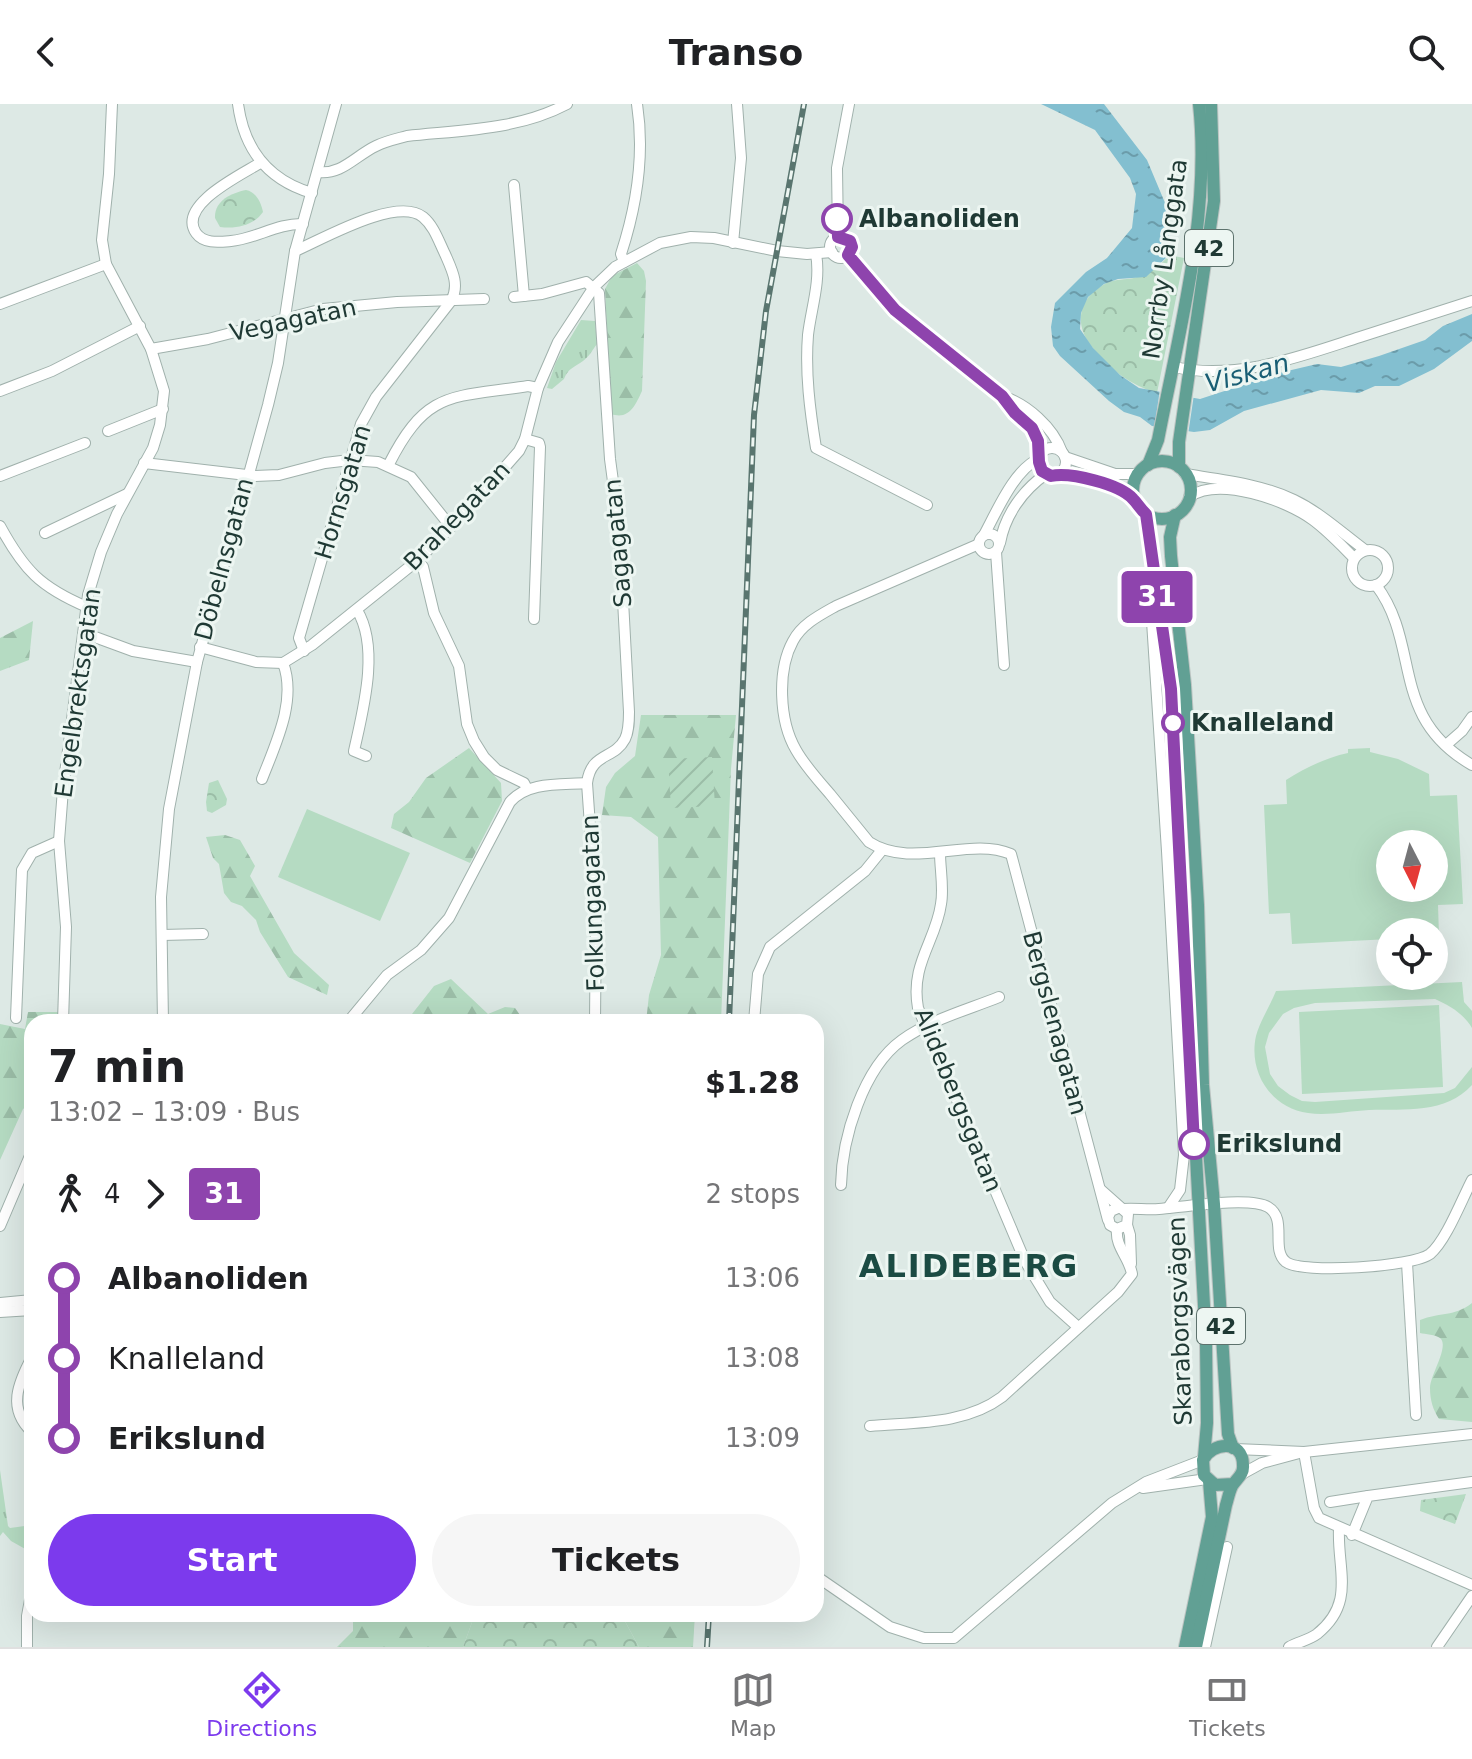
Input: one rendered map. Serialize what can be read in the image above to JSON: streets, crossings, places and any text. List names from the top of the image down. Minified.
{"streets":{"main road":["42","Norrby Långgata","Skaraborgsvägen"],"street":["Vegagatan","Hornsgatan","Brahegatan","Sagagatan","Döbelnsgatan","Engelbrektsgatan","Folkungagatan","Bergslenagatan","Alidebergsgatan"]},"crossings":[["42","Norrby Långgata"],["42","Skaraborgsvägen"],["Norrby Långgata","Skaraborgsvägen"],["Vegagatan","Hornsgatan"],["Vegagatan","Döbelnsgatan"],["Vegagatan","Engelbrektsgatan"],["Hornsgatan","Brahegatan"],["Brahegatan","Sagagatan"],["Sagagatan","Folkungagatan"],["Bergslenagatan","Alidebergsgatan"]],"districts":["ALIDEBERG"],"water":["Viskan"],"places":["Albanoliden","Knalleland","Erikslund"],"lines":["bus line 31"],"north":"bottom","page":{"header":"Transo","on_map":"31","heading":["7 min","13:02 – 13:09 · Bus","$1.28"],"legs":["4","31","2 stops"],"list":[{"name":"Albanoliden","value":"13:06"},{"name":"Knalleland","value":"13:08"},{"name":"Erikslund","value":"13:09"}],"buttons":["Start","Tickets"],"tabs":["Directions","Map","Tickets"]}}
